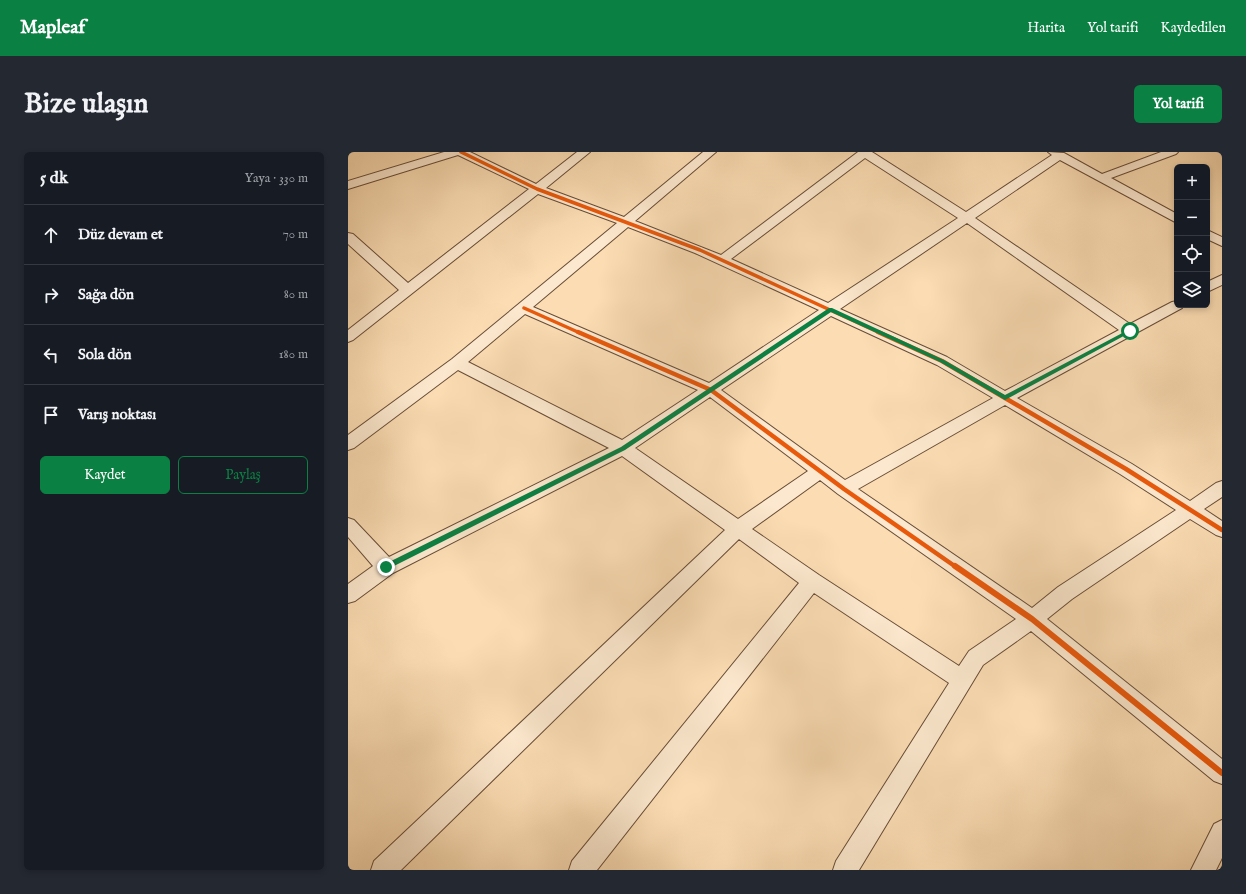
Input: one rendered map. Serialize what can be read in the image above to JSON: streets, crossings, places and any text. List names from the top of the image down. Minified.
{"page":{"header":"Mapleaf","nav":["Harita","Yol tarifi","Kaydedilen"],"buttons":["Yol tarifi",["Kaydet","Paylaş"]],"title":"Bize ulaşın","heading":["5 dk","Yaya · 330 m"],"map_buttons":["+","−"],"list":[["Düz devam et","70 m"],["Sağa dön","80 m"],["Sola dön","180 m"],"Varış noktası"]}}
